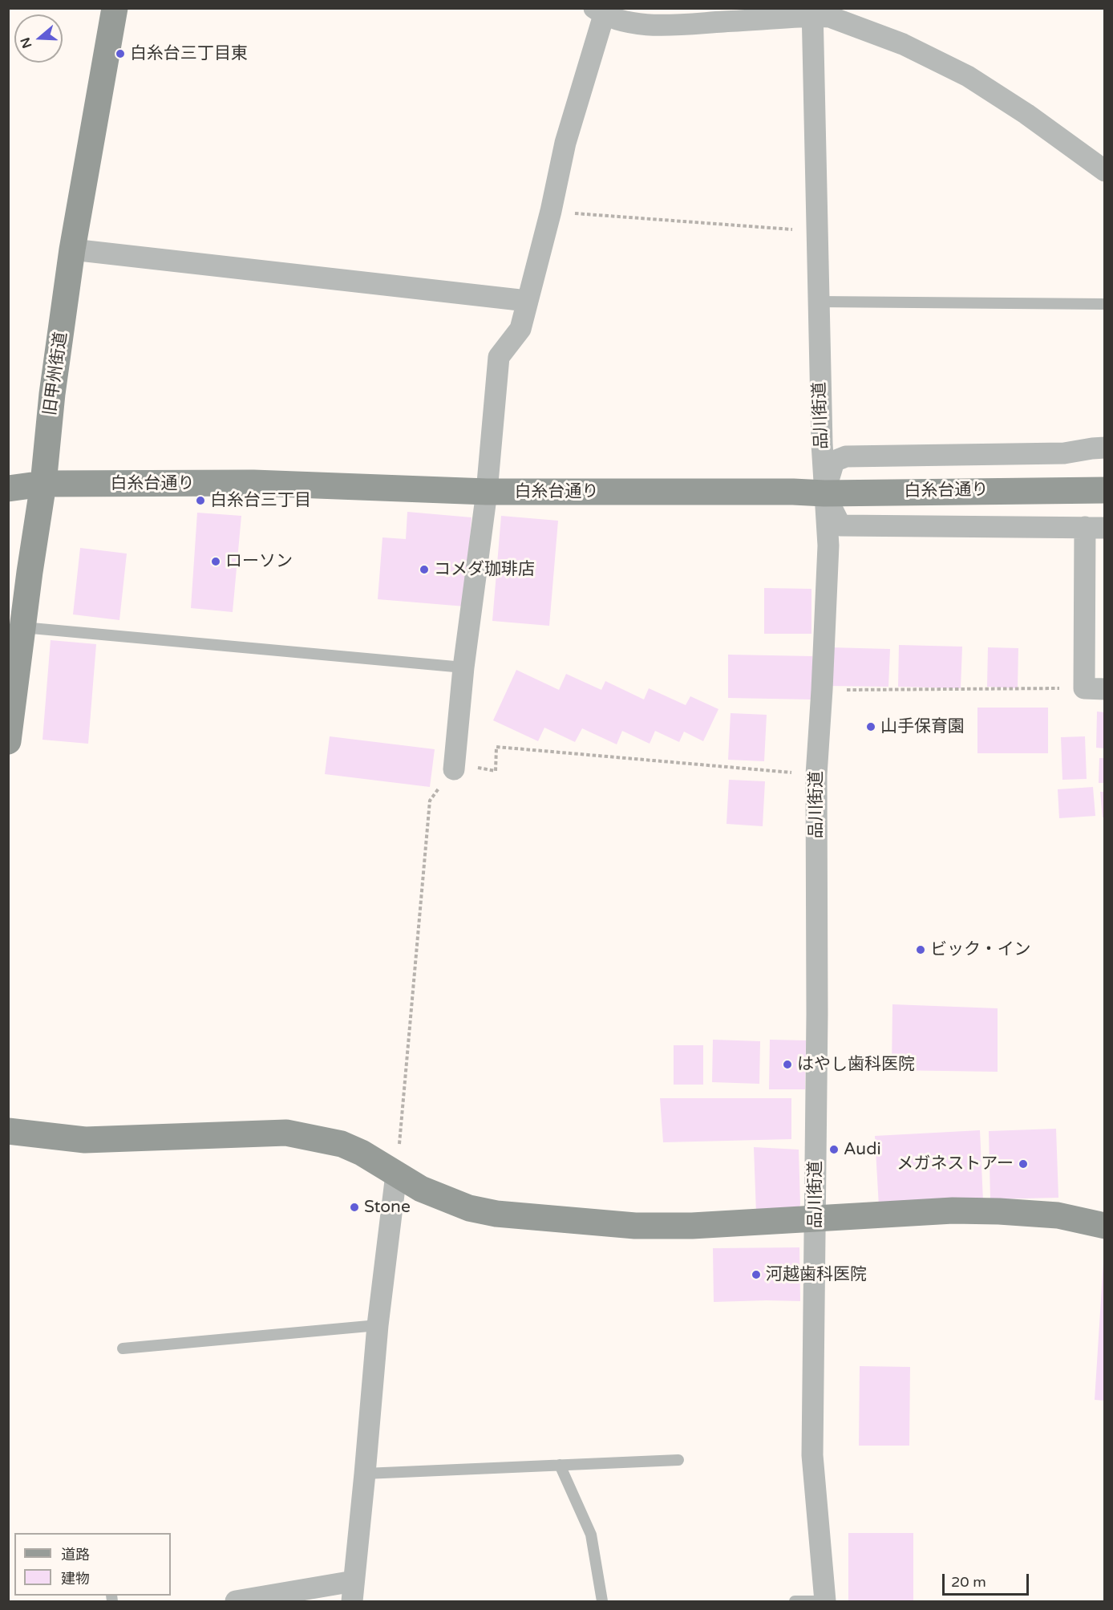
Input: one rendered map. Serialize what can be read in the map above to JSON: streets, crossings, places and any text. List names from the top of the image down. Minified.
{"streets":{"street":["旧甲州街道","品川街道","白糸台通り"]},"crossings":[["旧甲州街道","白糸台通り"],["品川街道","白糸台通り"]],"places":["白糸台三丁目東","白糸台三丁目","ローソン","コメダ珈琲店","山手保育園","ビック・イン","はやし歯科医院","Audi","メガネストアー","Stone","河越歯科医院"],"legend":["道路","建物"],"scale_bar":"20 m","north":"left"}
